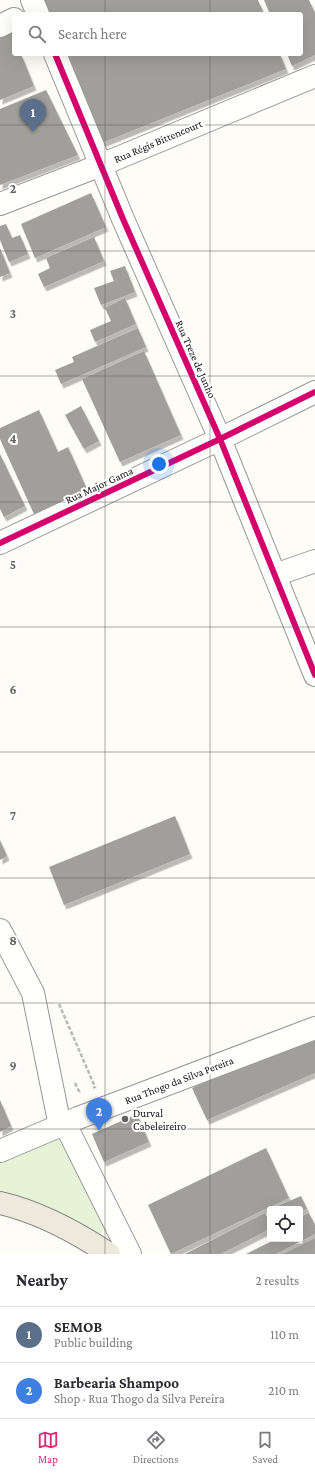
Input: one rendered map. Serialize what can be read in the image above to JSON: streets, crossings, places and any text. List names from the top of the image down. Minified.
{"streets":{"street":["Rua Régis Bittencourt","Rua Treze de Junho","Rua Major Gama","Rua Thogo da Silva Pereira"]},"crossings":[["Rua Régis Bittencourt","Rua Treze de Junho"],["Rua Treze de Junho","Rua Major Gama"]],"places":["Durval Cabeleireiro"],"page":{"search":"Search here","pins":["1","2"],"heading":["Nearby","2 results"],"list":[{"mark":"1","name":"SEMOB","note":"Public building","value":"110 m"},{"mark":"2","name":"Barbearia Shampoo","note":"Shop · Rua Thogo da Silva Pereira","value":"210 m"}],"nav":["Map","Directions","Saved"]},"grid":{"rows":["2","3","4","5","6","7","8","9"]}}
